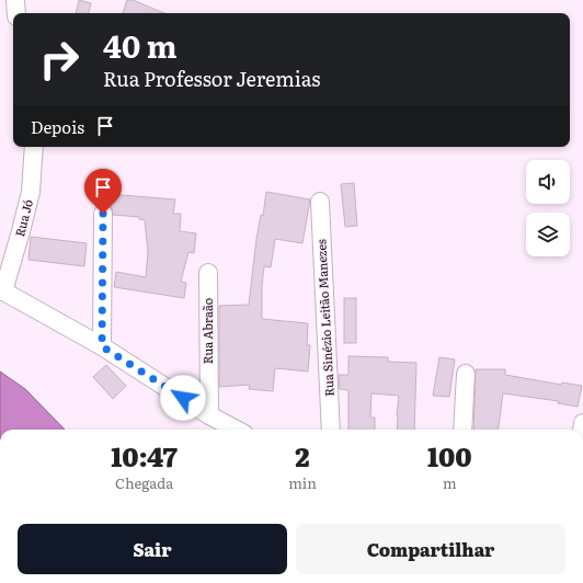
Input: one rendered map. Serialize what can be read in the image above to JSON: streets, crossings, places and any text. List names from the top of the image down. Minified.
{"streets":{"street":["Rua Jó","Rua Sinézio Leitão Manezes","Rua Abraão"]},"page":{"turn":["40 m","Rua Professor Jeremias"],"then":"Depois","eta":["10:47","Chegada","2","min","100","m"],"buttons":["Sair","Compartilhar"]}}
